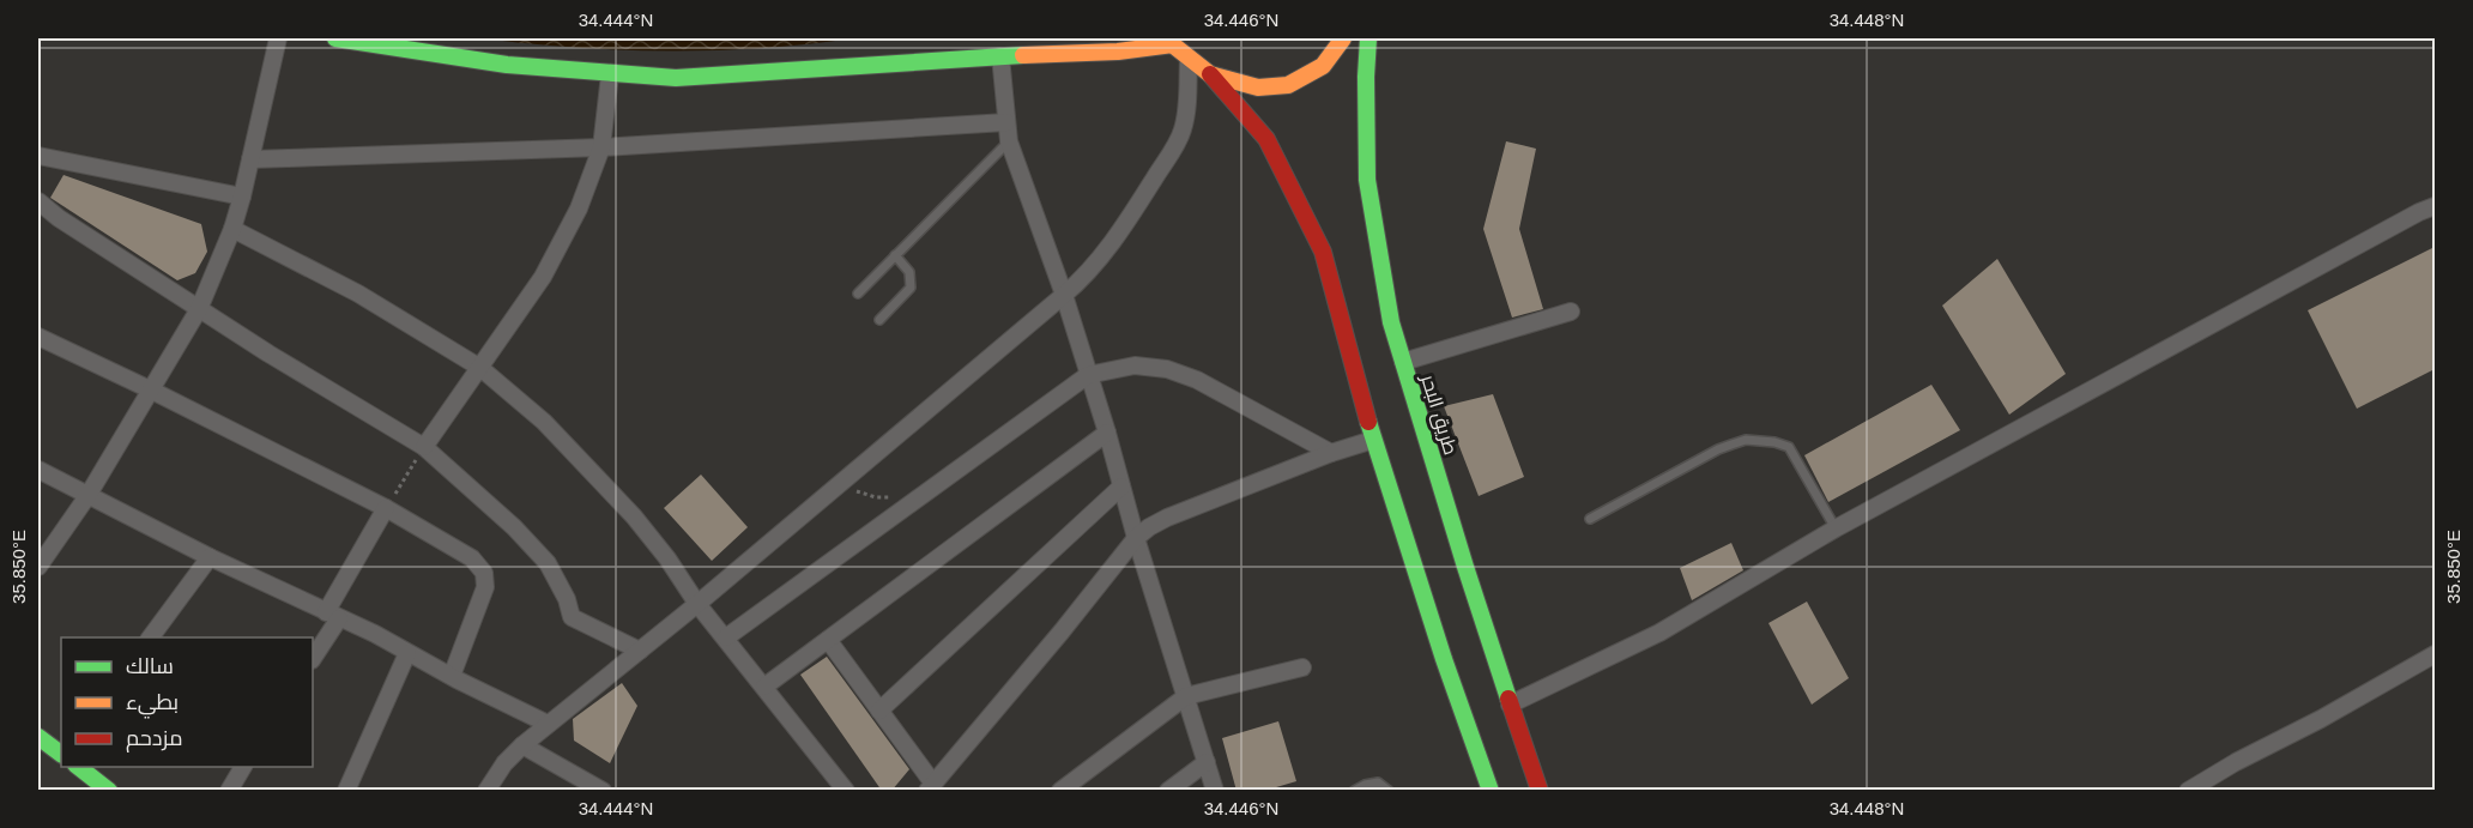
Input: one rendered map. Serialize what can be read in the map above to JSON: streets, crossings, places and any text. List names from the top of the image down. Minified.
{"streets":{"main road":["طريق البحر"]},"legend":["سالك","بطيء","مزدحم"],"coordinates":["34.444°N","34.446°N","34.448°N","35.850°E"]}
